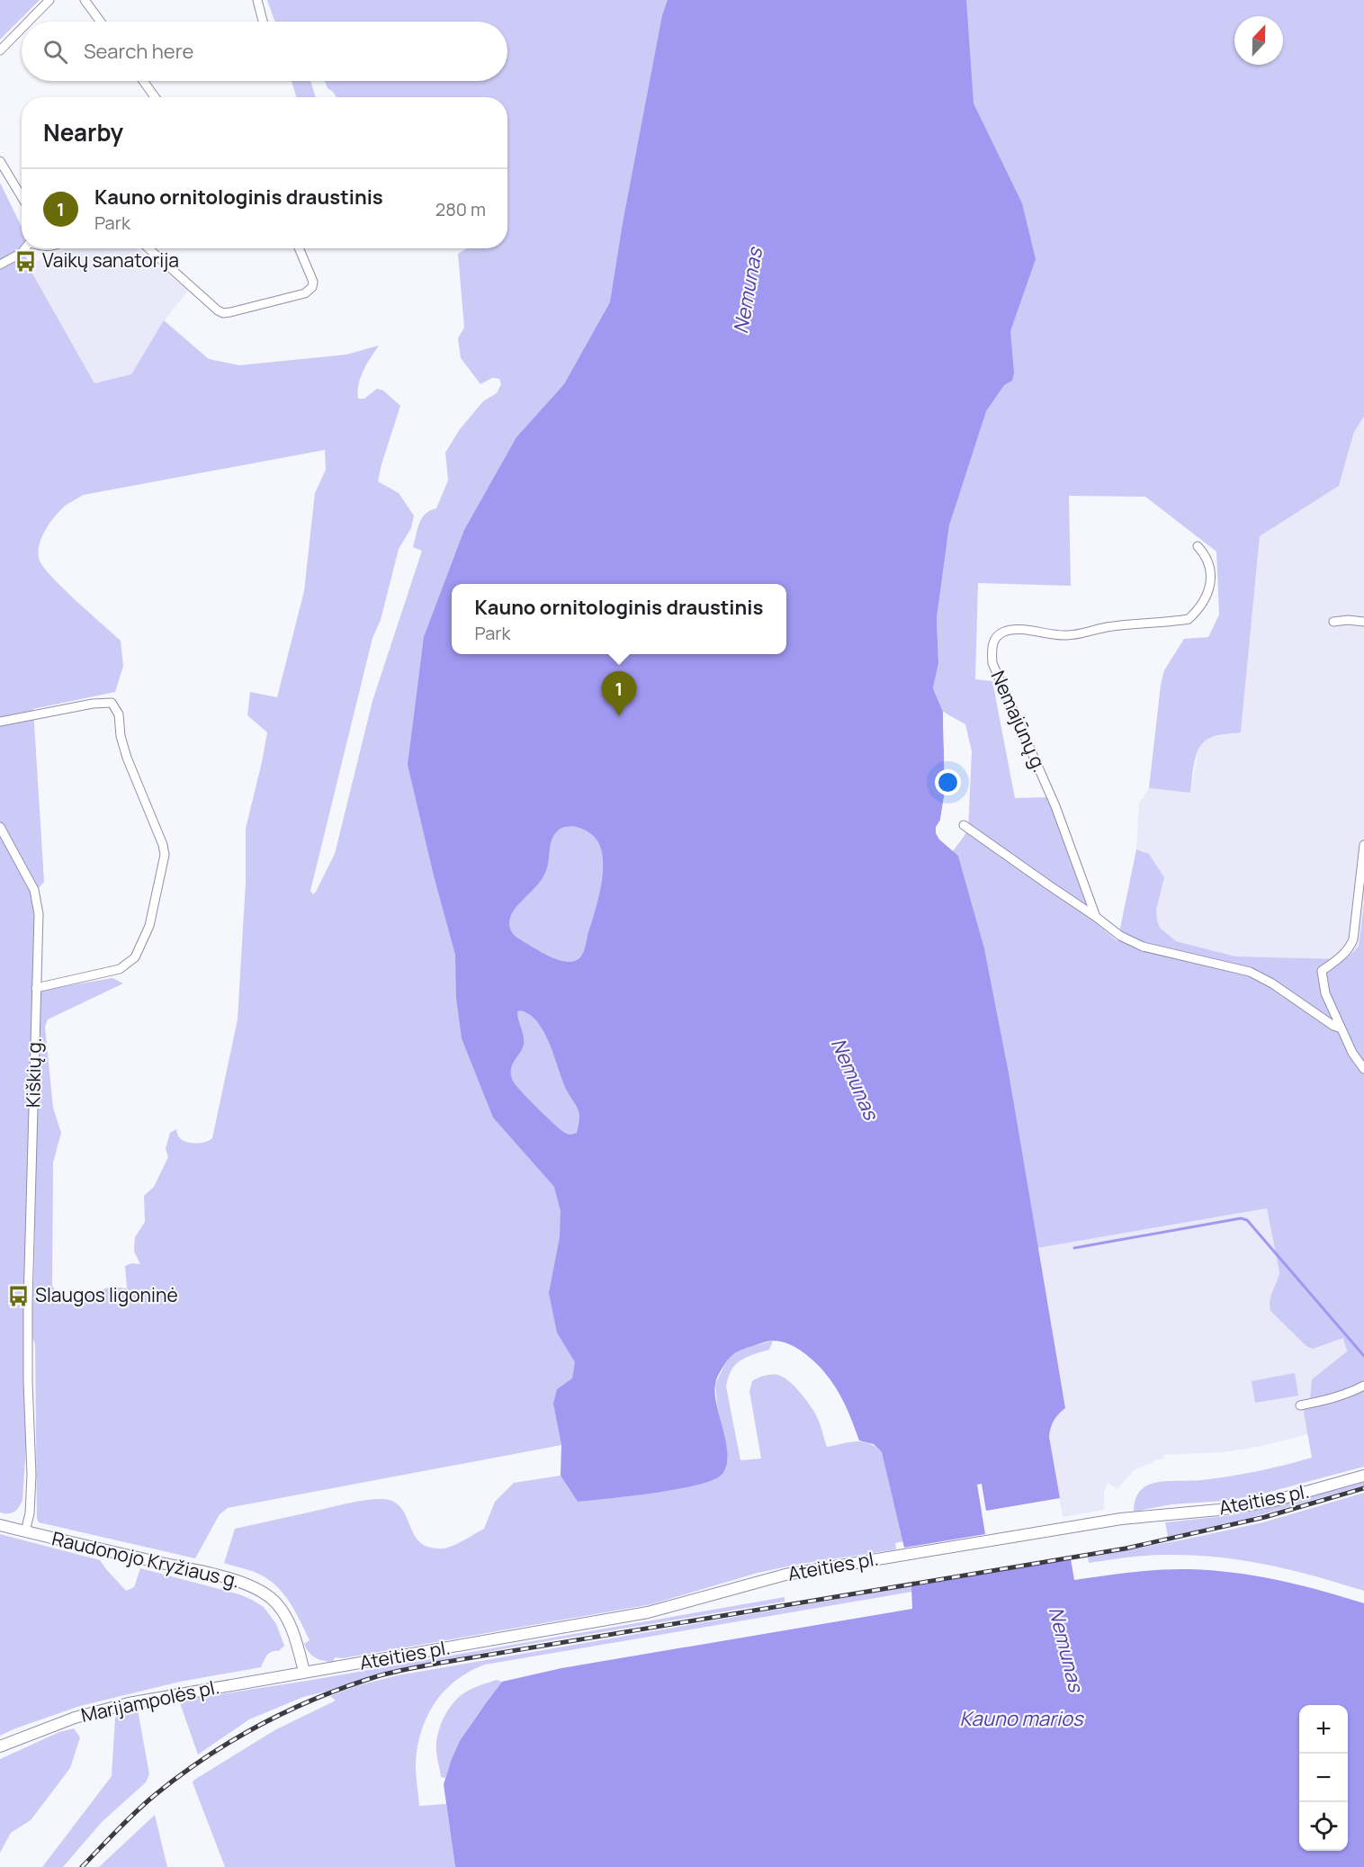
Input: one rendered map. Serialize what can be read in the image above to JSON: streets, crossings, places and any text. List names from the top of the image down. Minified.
{"streets":{"main road":["Ateities pl.","Raudonojo Kryžiaus g.","Marijampolės pl."],"street":["Nemajūnų g.","Kiškių g."]},"crossings":[["Kiškių g.","Raudonojo Kryžiaus g."],["Ateities pl.","Raudonojo Kryžiaus g."],["Ateities pl.","Marijampolės pl."],["Raudonojo Kryžiaus g.","Marijampolės pl."]],"water":["Nemunas","Kauno marios"],"places":{"bus stop":["Vaikų sanatorija","Slaugos ligoninė"]},"north":"top","page":{"search":"Search here","heading":"Nearby","list":[{"mark":"1","name":"Kauno ornitologinis draustinis","note":"Park","value":"280 m"}],"popup":["Kauno ornitologinis draustinis","Park"],"pins":"1","map_buttons":["+","−"]}}
